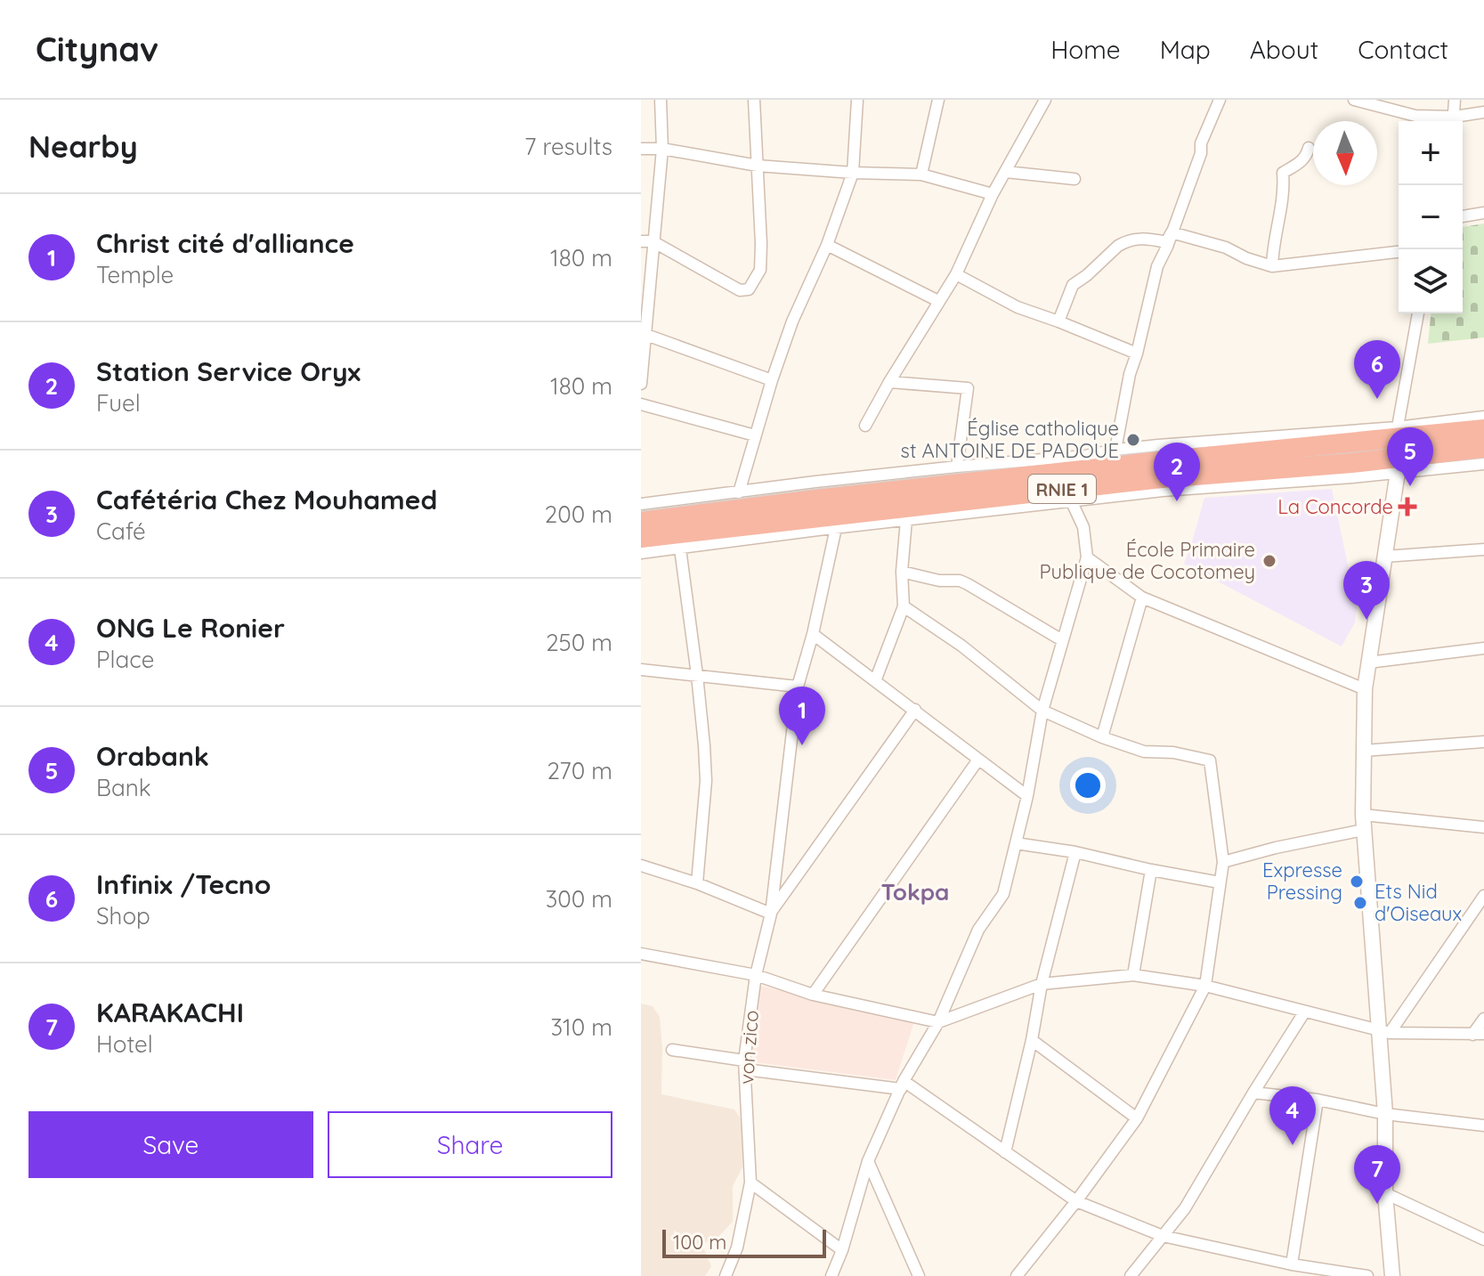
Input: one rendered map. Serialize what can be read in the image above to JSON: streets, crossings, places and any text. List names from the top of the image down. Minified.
{"streets":{"highway":["RNIE 1"],"street":["von zico"]},"districts":["Tokpa"],"places":{"other":["Église catholique st ANTOINE DE PADOUE","École Primaire Publique de Cocotomey","Expresse Pressing","Ets Nid d'Oiseaux"],"health":["La Concorde"]},"scale_bar":"100 m","north":"bottom","page":{"header":"Citynav","nav":["Home","Map","About","Contact"],"heading":["Nearby","7 results"],"map_buttons":["+","−"],"list":[{"mark":"1","name":"Christ cité d'alliance","note":"Temple","value":"180 m"},{"mark":"2","name":"Station Service Oryx","note":"Fuel","value":"180 m"},{"mark":"3","name":"Cafétéria Chez Mouhamed","note":"Café","value":"200 m"},{"mark":"4","name":"ONG Le Ronier","note":"Place","value":"250 m"},{"mark":"5","name":"Orabank","note":"Bank","value":"270 m"},{"mark":"6","name":"Infinix /Tecno","note":"Shop","value":"300 m"},{"mark":"7","name":"KARAKACHI","note":"Hotel","value":"310 m"}],"pins":["6","5","2","3","1","4","7"],"buttons":["Save","Share"],"scale":"100 m"}}
